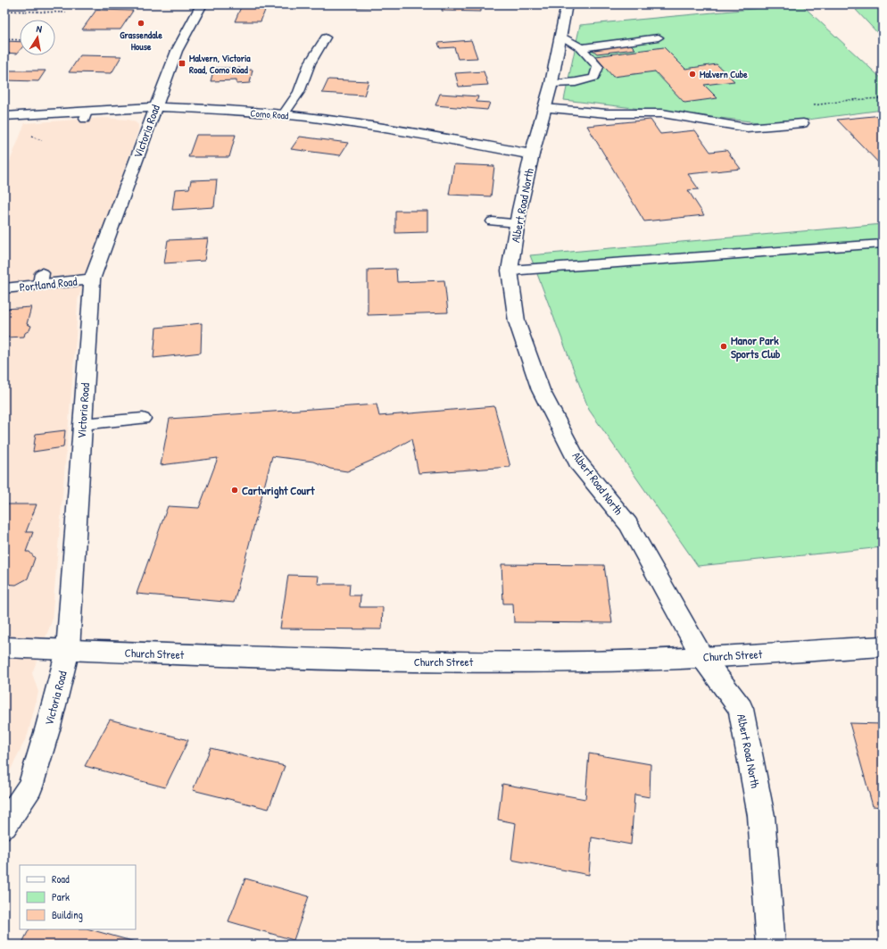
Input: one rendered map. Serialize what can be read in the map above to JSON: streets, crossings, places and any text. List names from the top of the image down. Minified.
{"streets":{"street":["Como Road","Victoria Road","Albert Road North","Portland Road","Church Street"]},"crossings":[["Como Road","Victoria Road"],["Como Road","Albert Road North"],["Victoria Road","Portland Road"],["Victoria Road","Church Street"],["Albert Road North","Church Street"]],"places":{"other":["Grassendale House","Malvern Cube","Manor Park Sports Club","Cartwright Court"],"transit":["Malvern, Victoria Road, Como Road"]},"legend":["Road","Park","Building"],"north":"top"}
